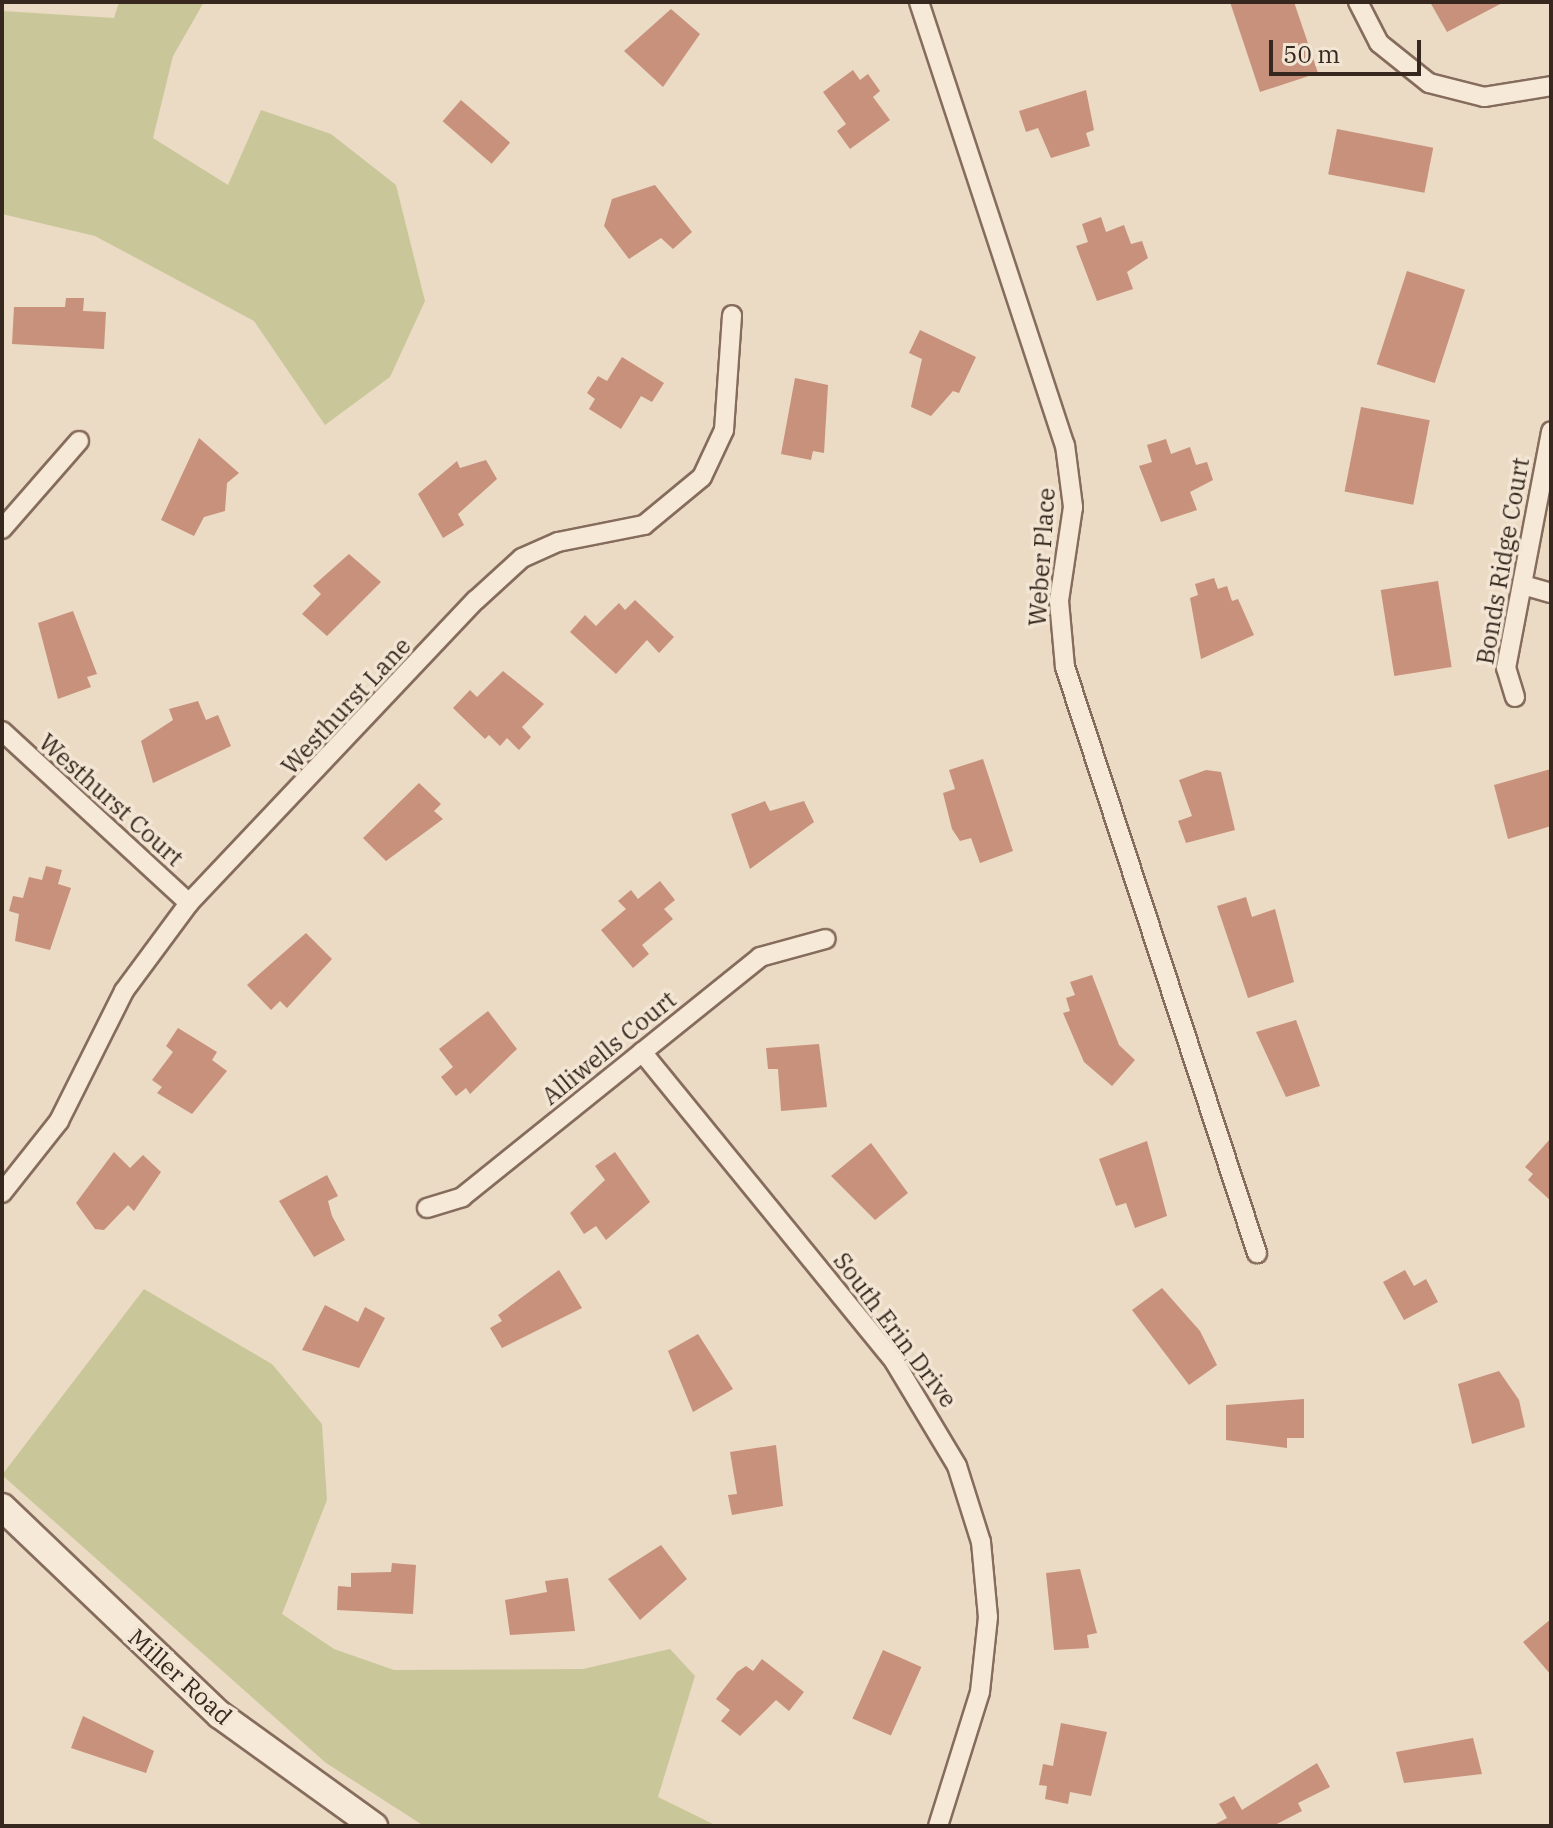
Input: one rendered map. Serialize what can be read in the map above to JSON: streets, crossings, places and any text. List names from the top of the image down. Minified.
{"streets":{"street":["Weber Place","Bonds Ridge Court","Westhurst Lane","Westhurst Court","Alliwells Court","South Erin Drive","Miller Road"]},"crossings":[["Westhurst Lane","Westhurst Court"],["Alliwells Court","South Erin Drive"]],"scale_bar":"50 m"}
